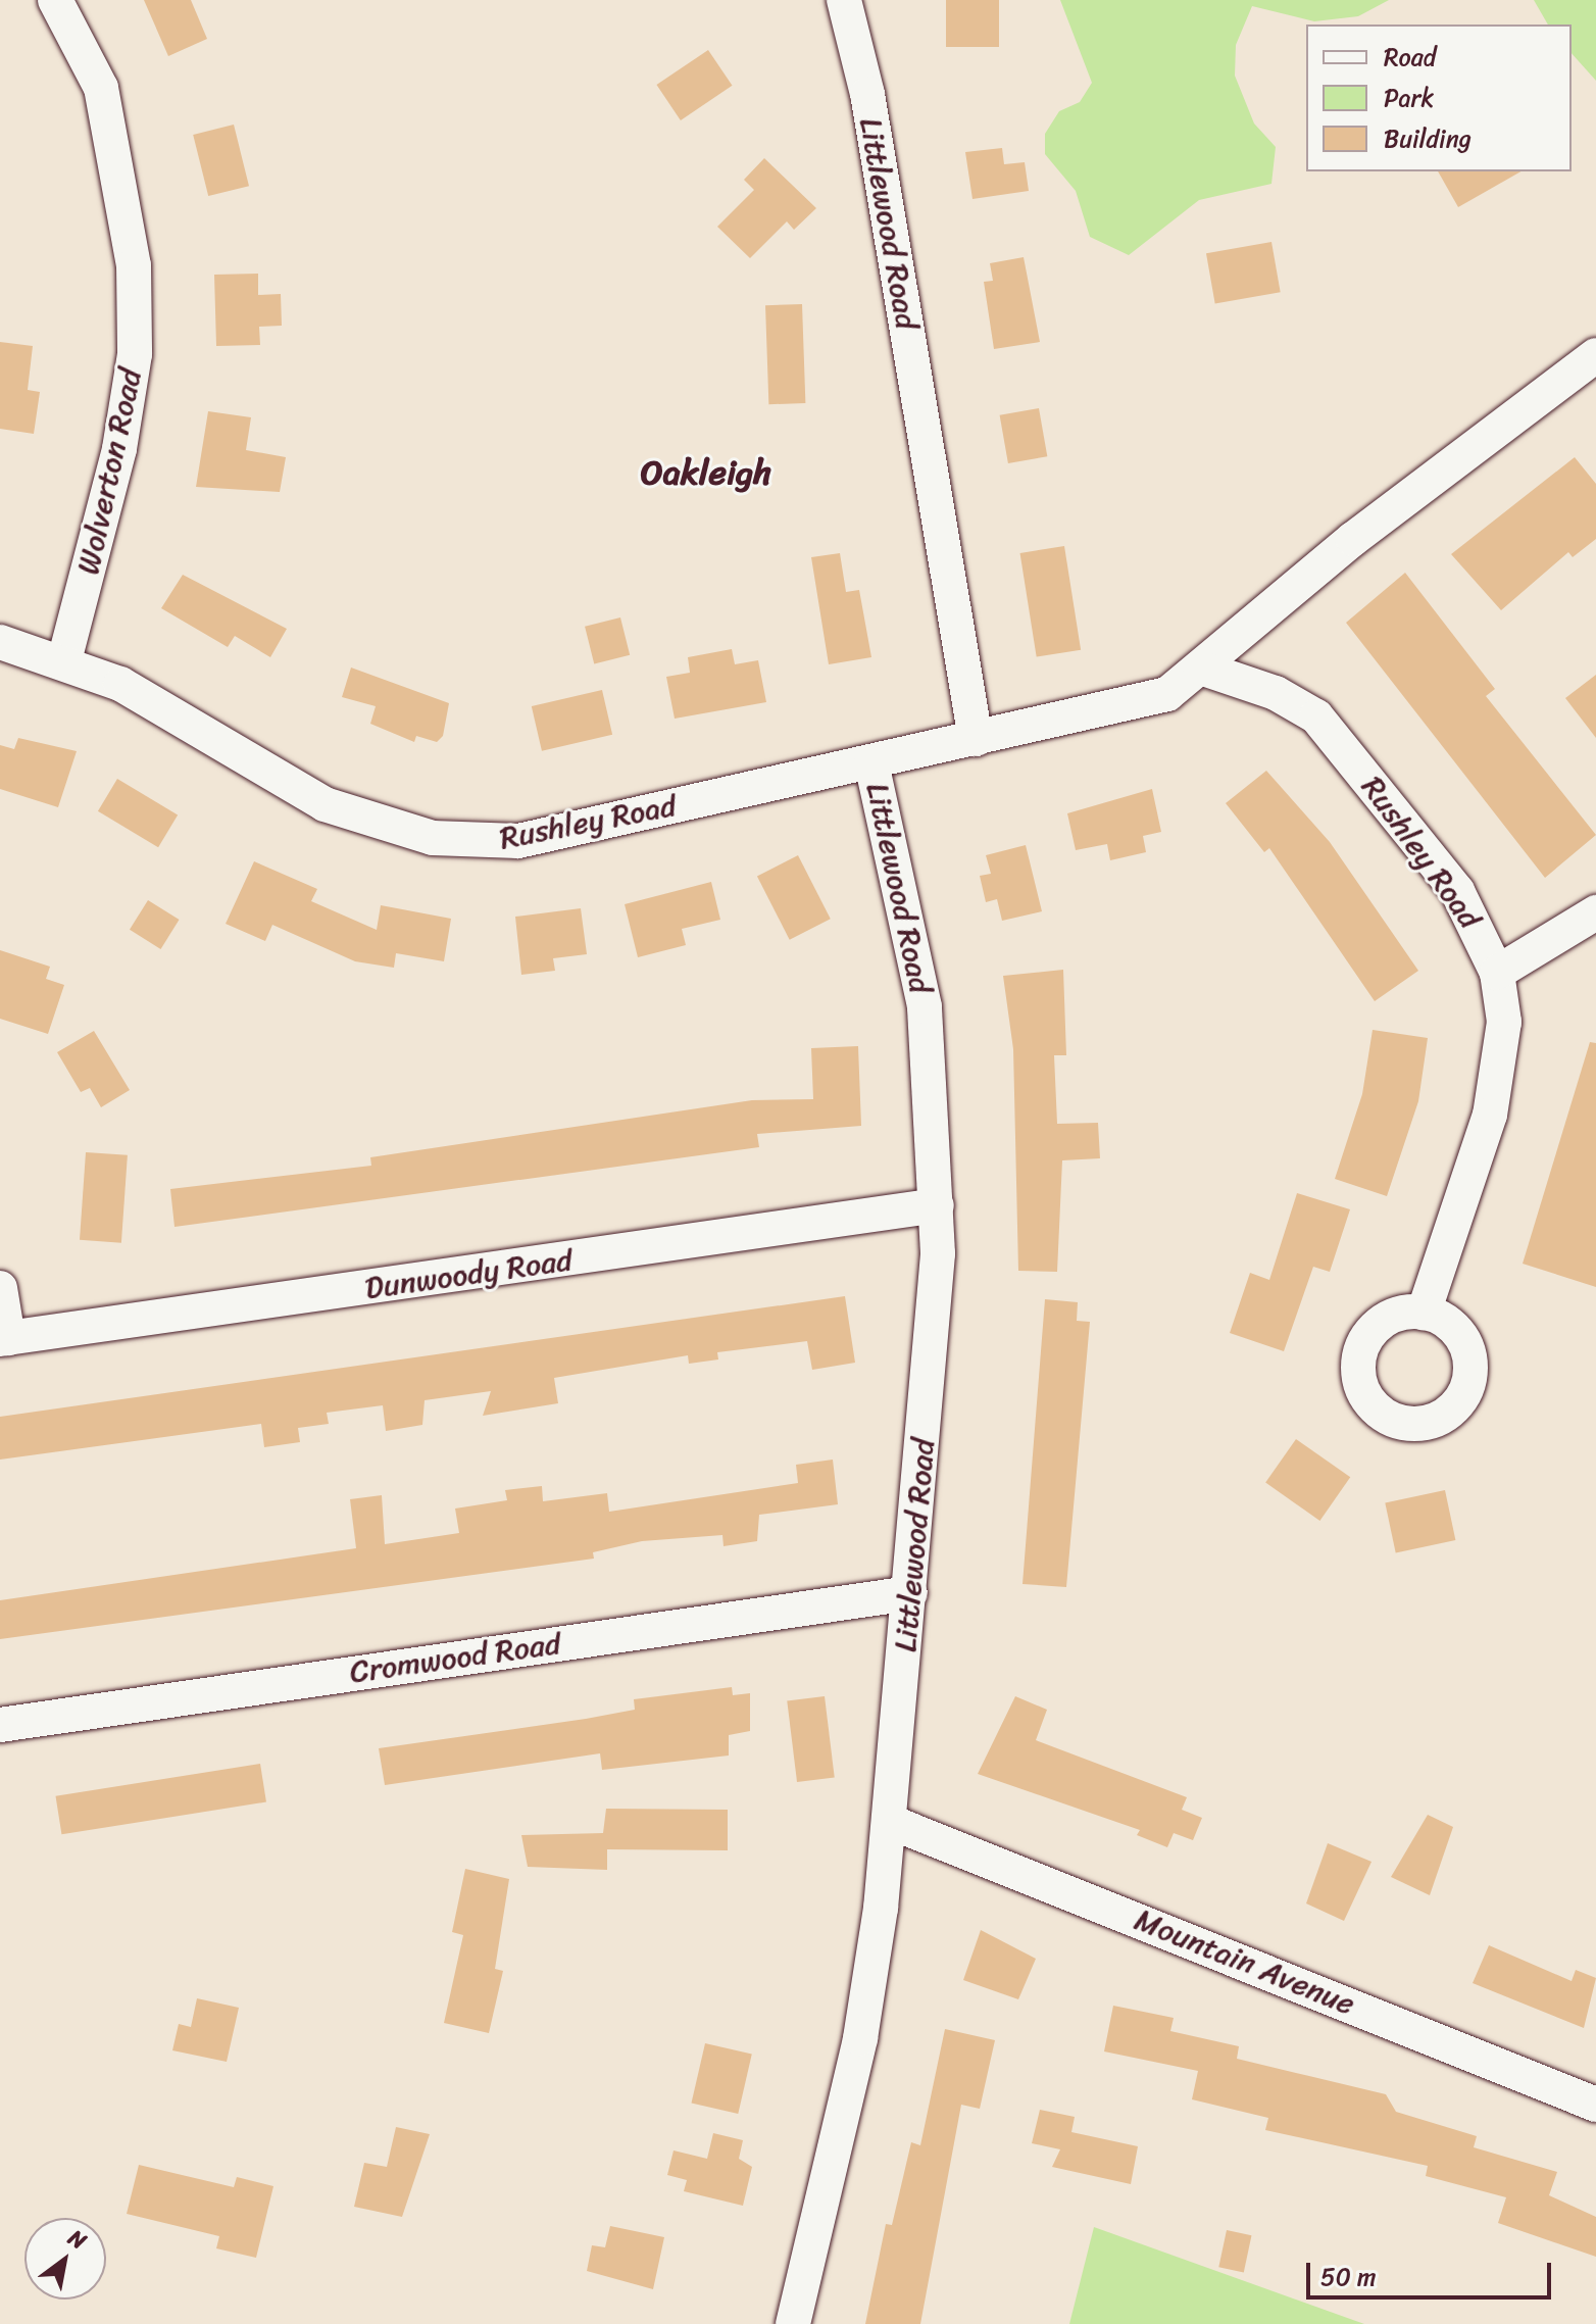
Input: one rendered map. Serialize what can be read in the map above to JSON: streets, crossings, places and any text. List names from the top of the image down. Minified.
{"streets":{"street":["Littlewood Road","Wolverton Road","Rushley Road","Dunwoody Road","Cromwood Road","Mountain Avenue"]},"crossings":[["Littlewood Road","Rushley Road"],["Littlewood Road","Dunwoody Road"],["Littlewood Road","Cromwood Road"],["Littlewood Road","Mountain Avenue"],["Wolverton Road","Rushley Road"]],"districts":["Oakleigh"],"legend":["Road","Park","Building"],"scale_bar":"50 m","north":"top right"}
